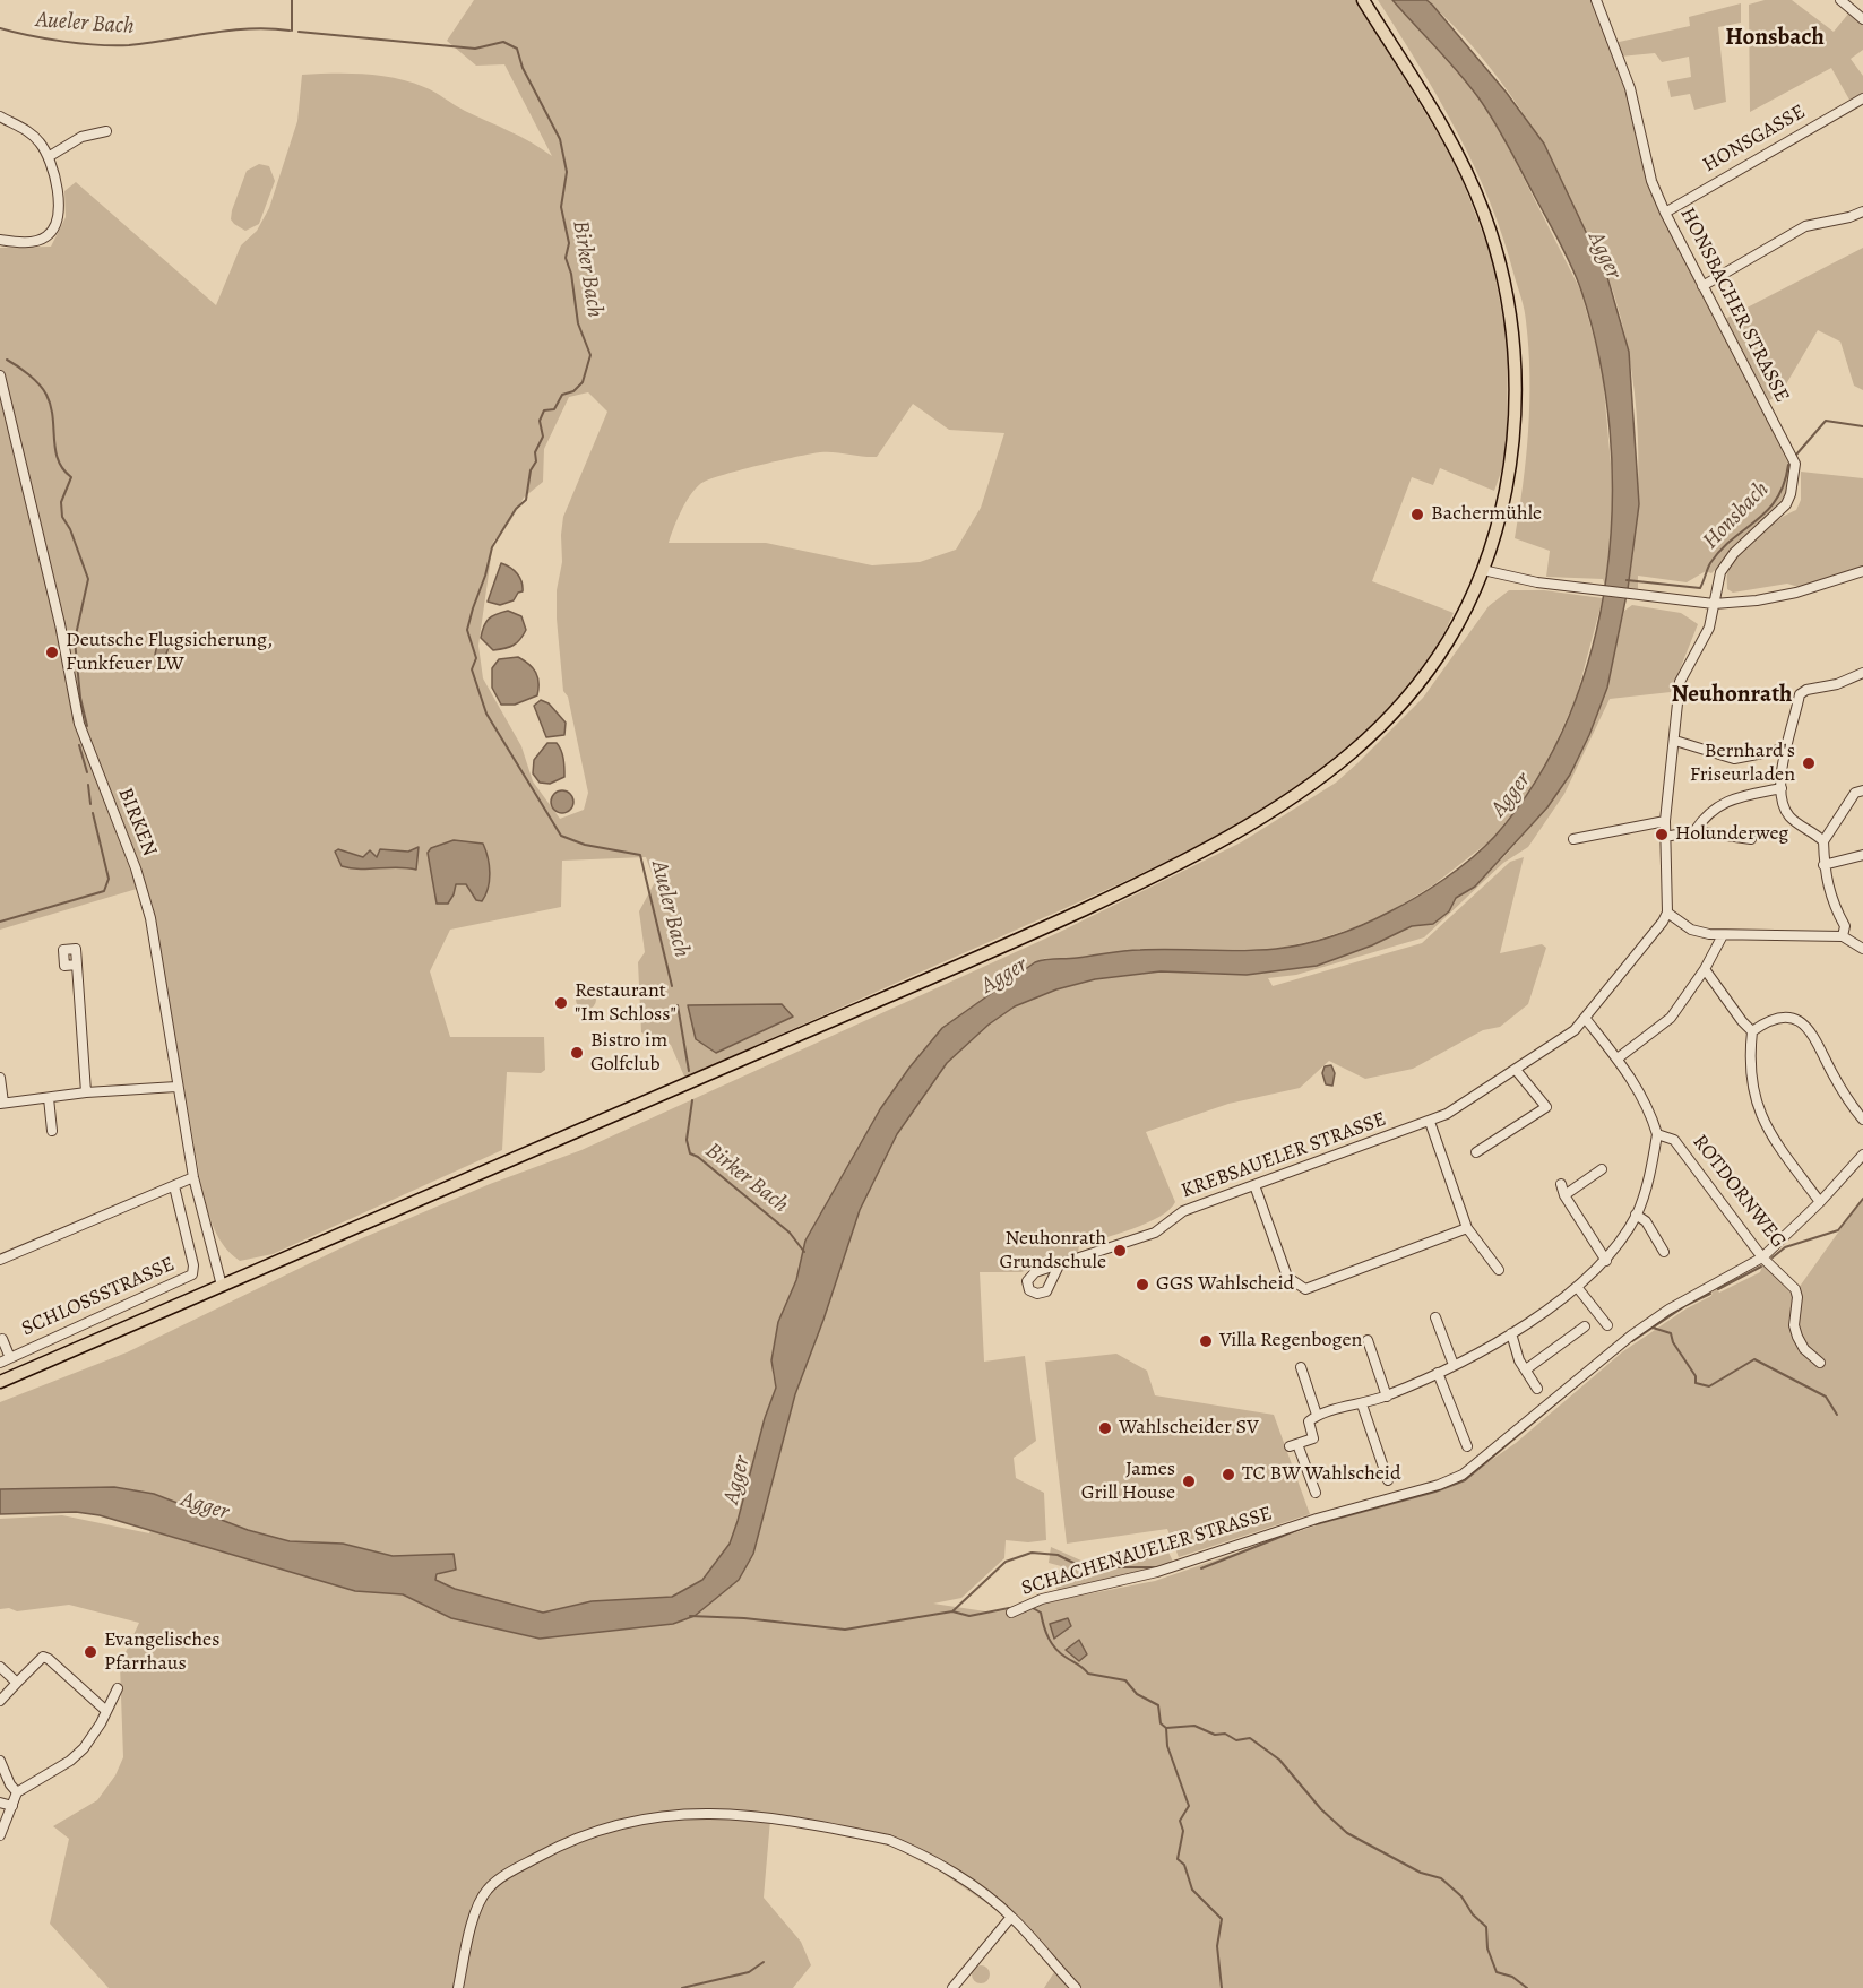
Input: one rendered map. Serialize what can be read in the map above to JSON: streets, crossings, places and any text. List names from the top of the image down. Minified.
{"streets":{"street":["HONSGASSE","HONSBACHER STRASSE","BIRKEN","KREBSAUELER STRASSE","ROTDORNWEG","SCHLOSSSTRASSE","SCHACHENAUELER STRASSE"]},"crossings":[["HONSGASSE","HONSBACHER STRASSE"],["ROTDORNWEG","SCHACHENAUELER STRASSE"]],"districts":["Honsbach","Neuhonrath"],"water":["Aueler Bach","Agger","Birker Bach","Honsbach"],"places":["Bachermühle","Deutsche Flugsicherung, Funkfeuer LW","Bernhard's Friseurladen","Holunderweg","Restaurant \"Im Schloss\"","Bistro im Golfclub","Neuhonrath Grundschule","GGS Wahlscheid","Villa Regenbogen","Wahlscheider SV","TC BW Wahlscheid","James Grill House","Evangelisches Pfarrhaus"]}
